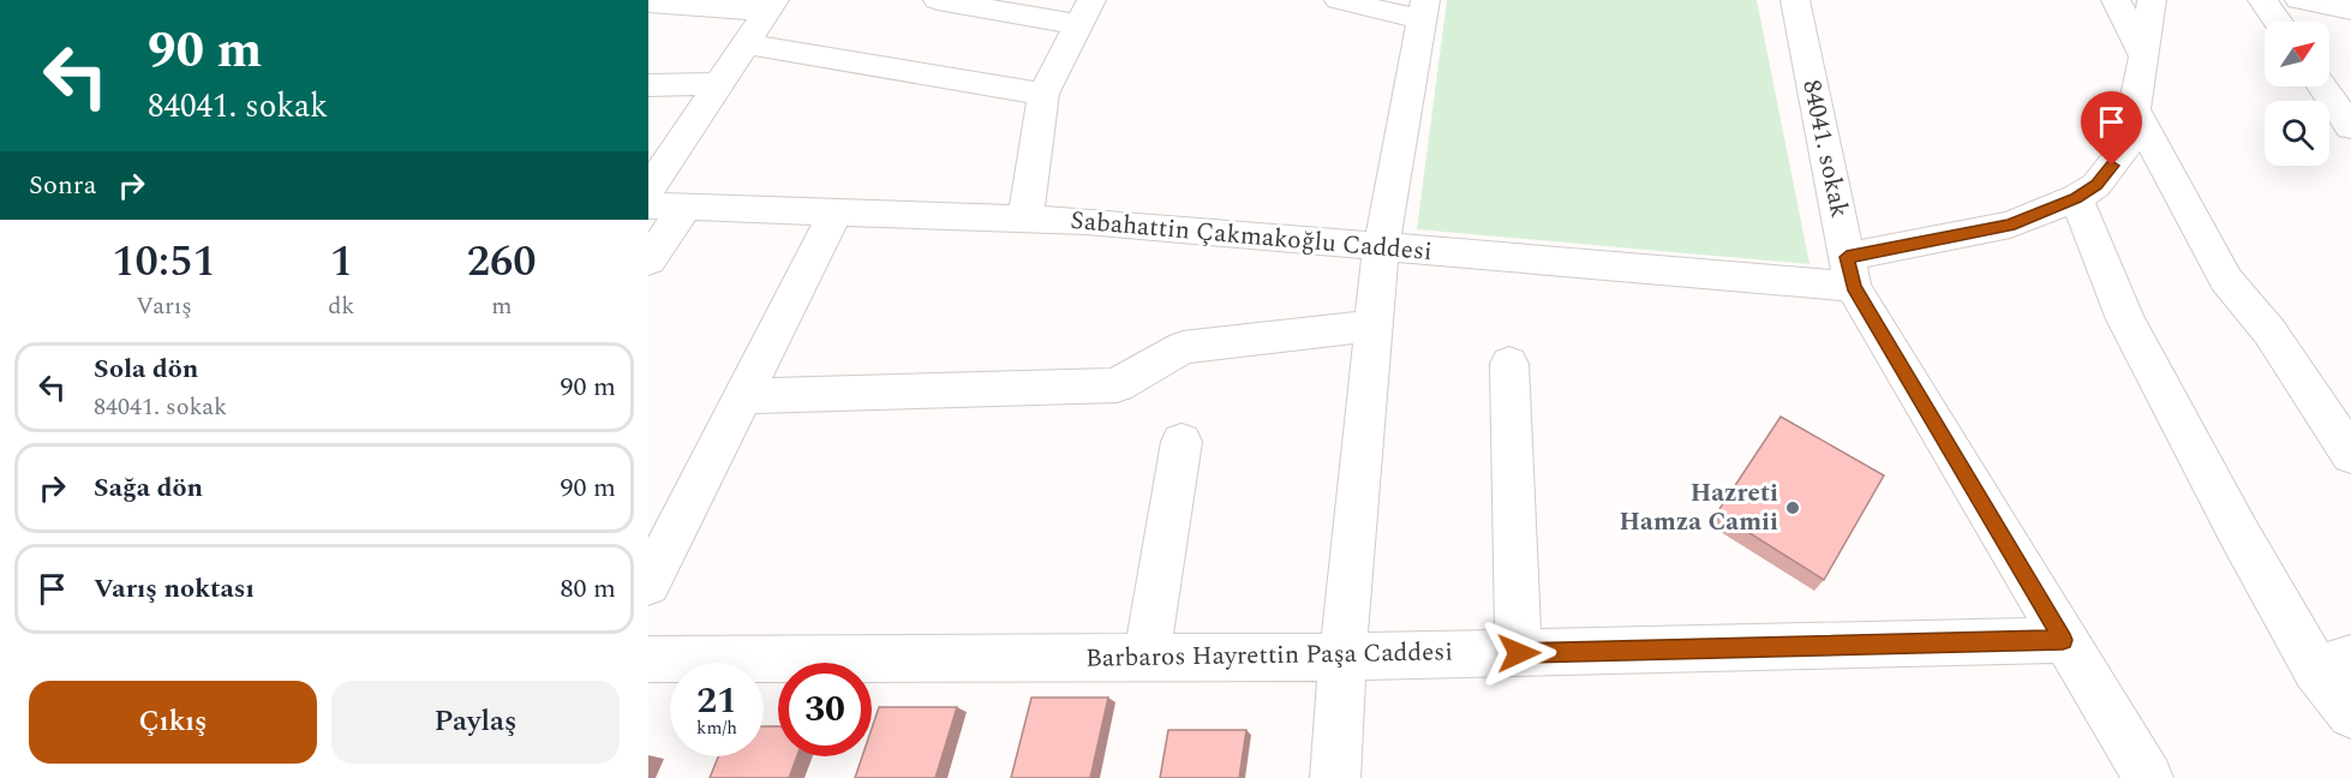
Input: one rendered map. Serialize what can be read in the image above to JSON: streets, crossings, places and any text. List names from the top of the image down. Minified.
{"streets":{"street":["84041. sokak","Sabahattin Çakmakoğlu Caddesi","Barbaros Hayrettin Paşa Caddesi"]},"crossings":[["84041. sokak","Sabahattin Çakmakoğlu Caddesi"],["84041. sokak","Barbaros Hayrettin Paşa Caddesi"]],"places":["Hazreti Hamza Camii"],"north":"top right","page":{"turn":["90 m","84041. sokak"],"then":"Sonra","eta":["10:51","Varış","1","dk","260","m"],"list":[{"name":"Sola dön","note":"84041. sokak","value":"90 m"},{"name":"Sağa dön","value":"90 m"},{"name":"Varış noktası","value":"80 m"}],"speed":"21 km/h","limit":"30","buttons":["Çıkış","Paylaş"]}}
